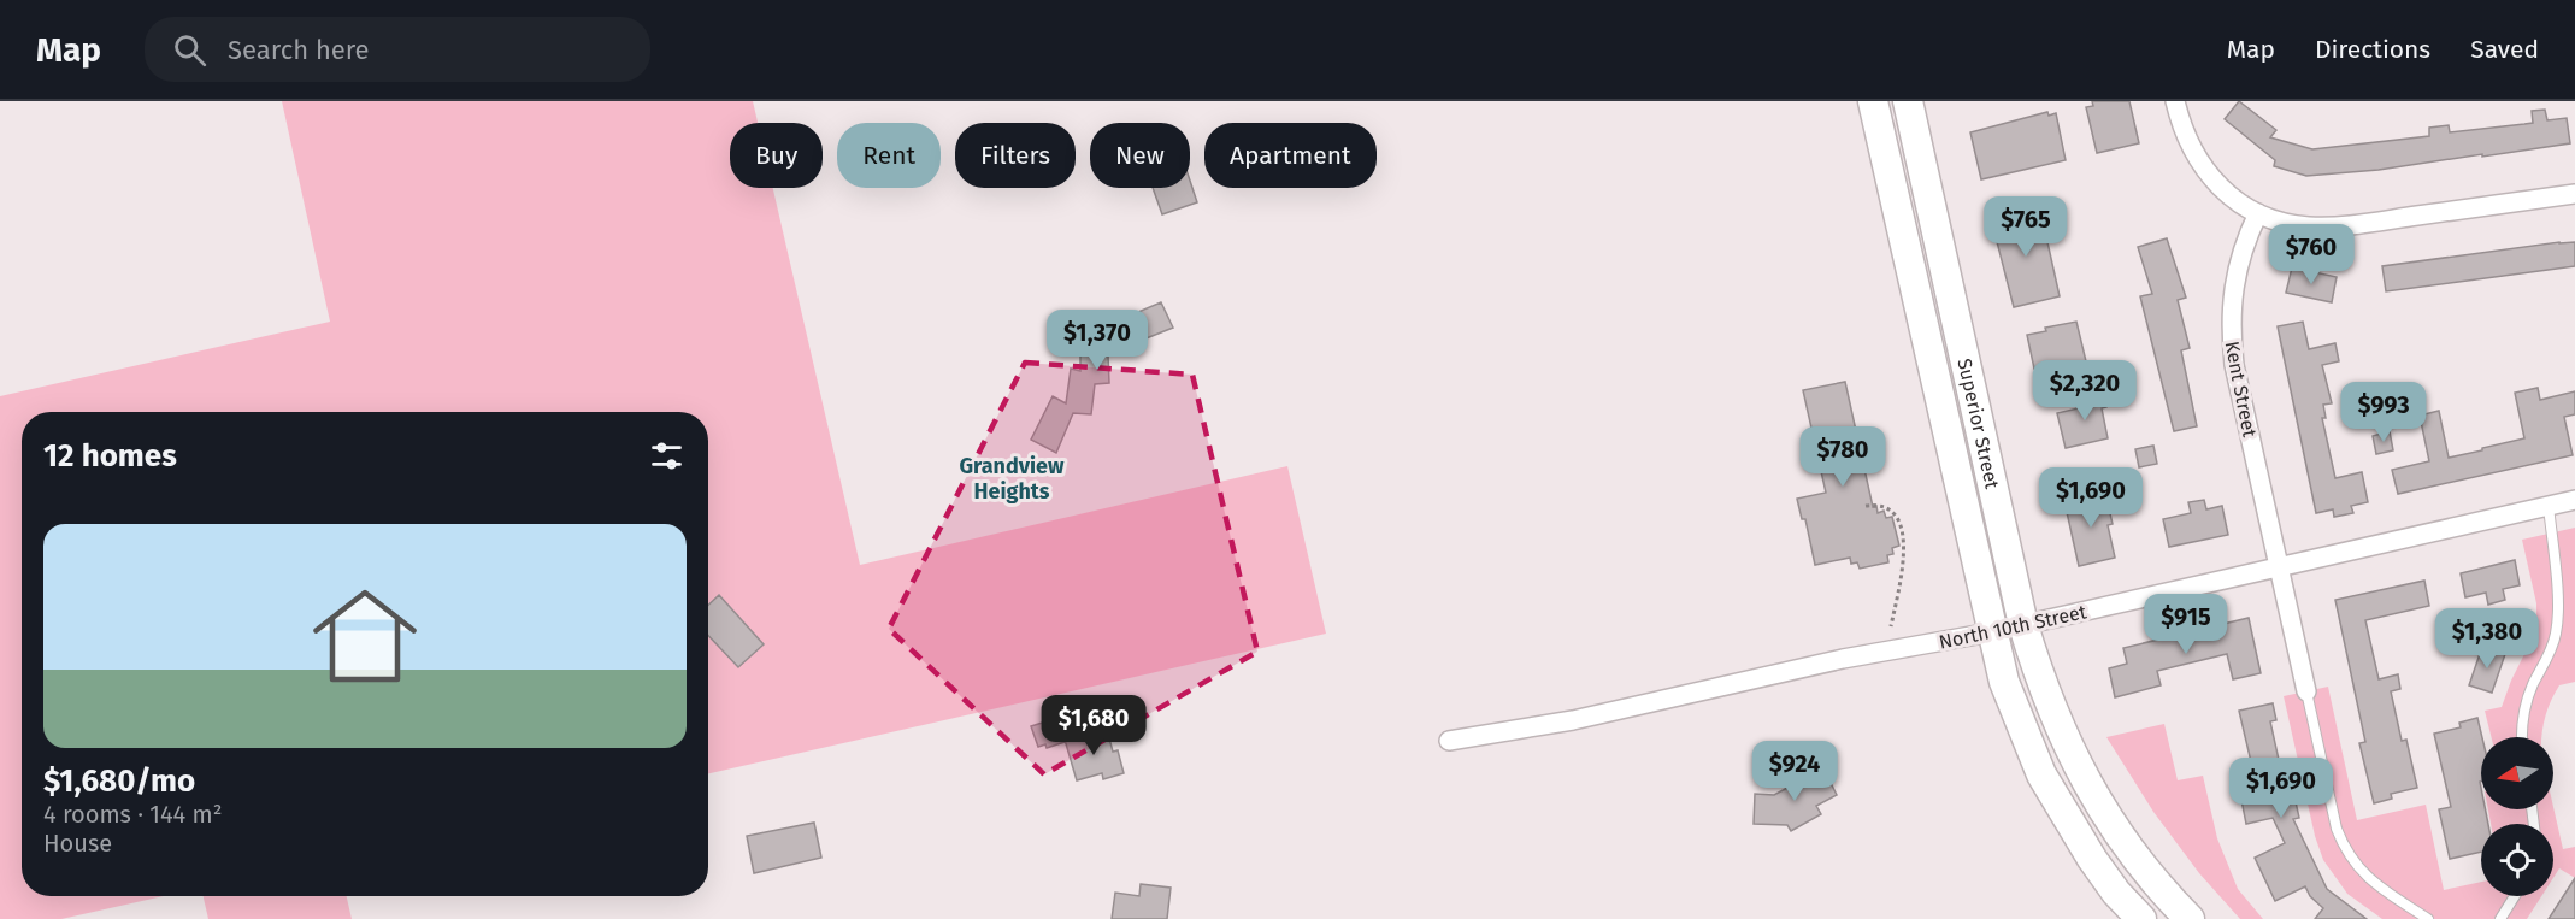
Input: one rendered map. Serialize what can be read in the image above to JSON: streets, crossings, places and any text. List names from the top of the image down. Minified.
{"streets":{"main road":["Superior Street"],"street":["Kent Street","North 10th Street"]},"crossings":[["Kent Street","North 10th Street"],["Superior Street","North 10th Street"]],"districts":["Grandview Heights"],"north":"left","page":{"header":"Map","search":"Search here","nav":["Map","Directions","Saved"],"chip":["Buy","Rent","Filters","New","Apartment"],"price":["$765","$760","$1,370","$2,320","$993","$780","$1,690","$915","$1,380","$1,680","$924","$1,690"],"heading":"12 homes","list":[{"name":"$1,680/mo","note":"4 rooms · 144 m² · House"}]}}
